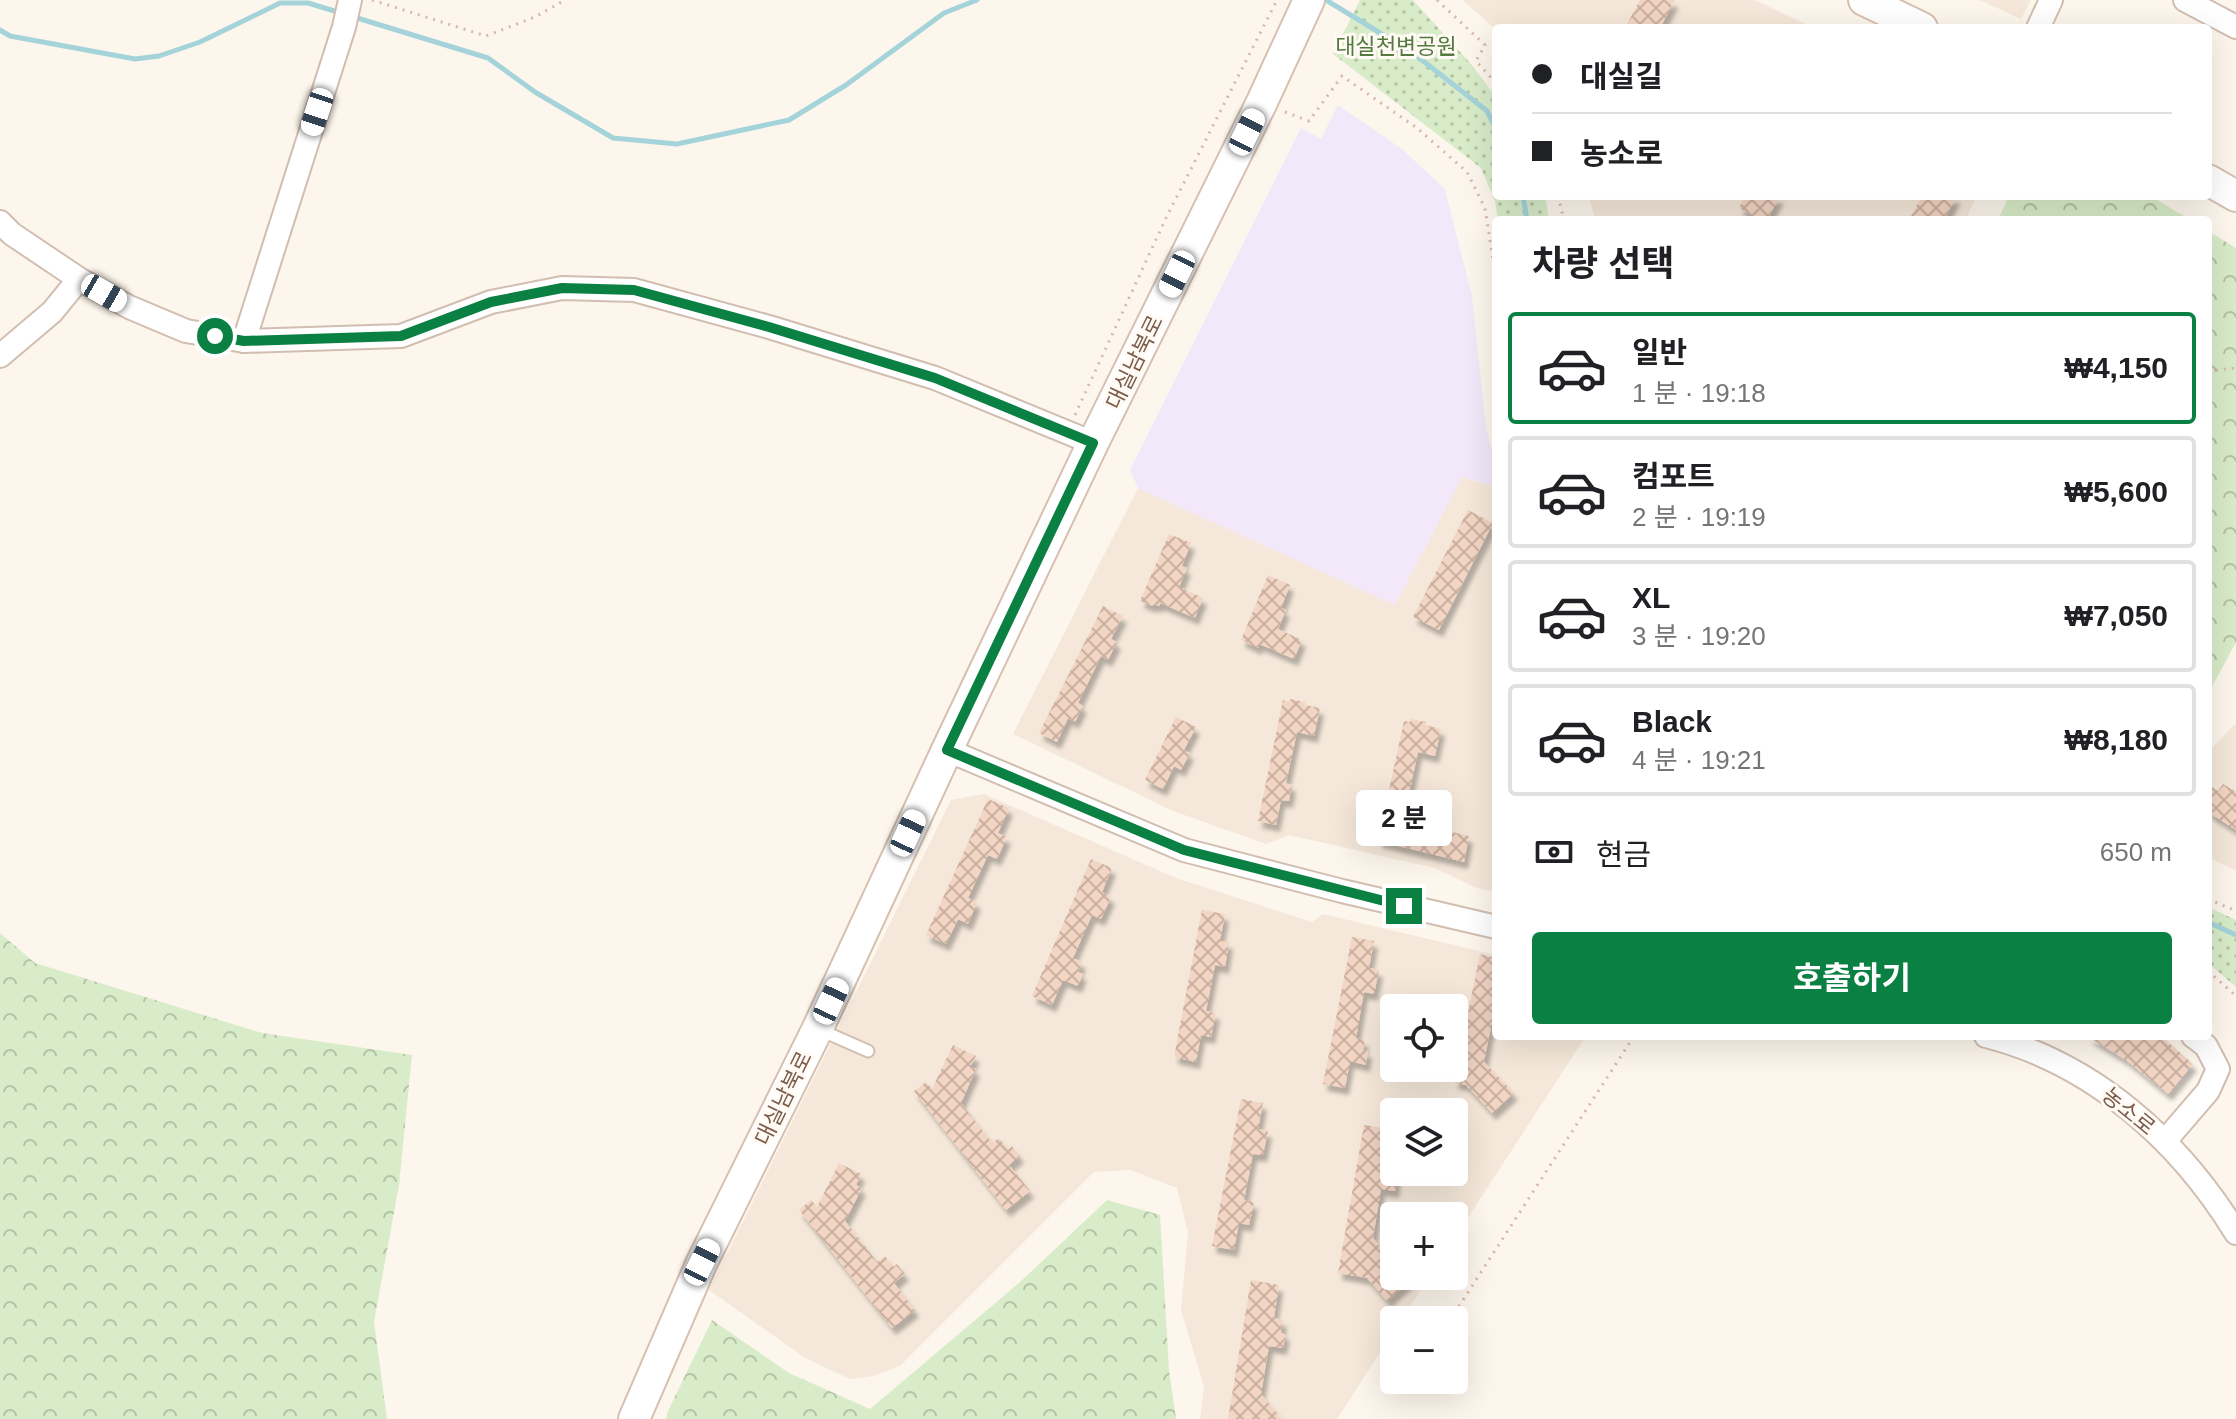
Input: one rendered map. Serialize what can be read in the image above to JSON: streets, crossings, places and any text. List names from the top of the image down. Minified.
{"streets":{"street":["대실남북로","농소로"]},"parks":["대실천변공원"],"page":{"banner":["대실길","농소로"],"heading":"차량 선택","list":[{"name":"일반","note":"1 분 · 19:18","value":"₩4,150"},{"name":"컴포트","note":"2 분 · 19:19","value":"₩5,600"},{"name":"XL","note":"3 분 · 19:20","value":"₩7,050"},{"name":"Black","note":"4 분 · 19:21","value":"₩8,180"}],"bubble":"2 분","pay":["현금","650 m"],"buttons":"호출하기","map_buttons":["+","−"]}}
